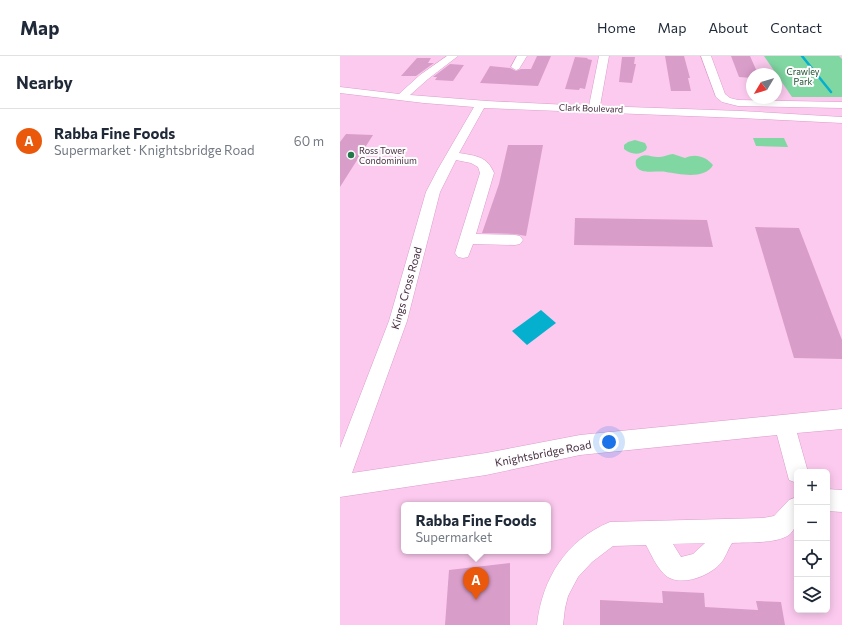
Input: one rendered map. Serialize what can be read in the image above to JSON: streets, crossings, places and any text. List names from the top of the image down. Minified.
{"streets":{"street":["Clark Boulevard","Kings Cross Road","Knightsbridge Road"]},"crossings":[["Clark Boulevard","Kings Cross Road"]],"parks":["Crawley Park"],"places":["Ross Tower Condominium"],"north":"bottom left","page":{"header":"Map","nav":["Home","Map","About","Contact"],"heading":"Nearby","list":[{"mark":"A","name":"Rabba Fine Foods","note":"Supermarket · Knightsbridge Road","value":"60 m"}],"map_buttons":["+","−"],"popup":["Rabba Fine Foods","Supermarket"],"pins":"A"}}
